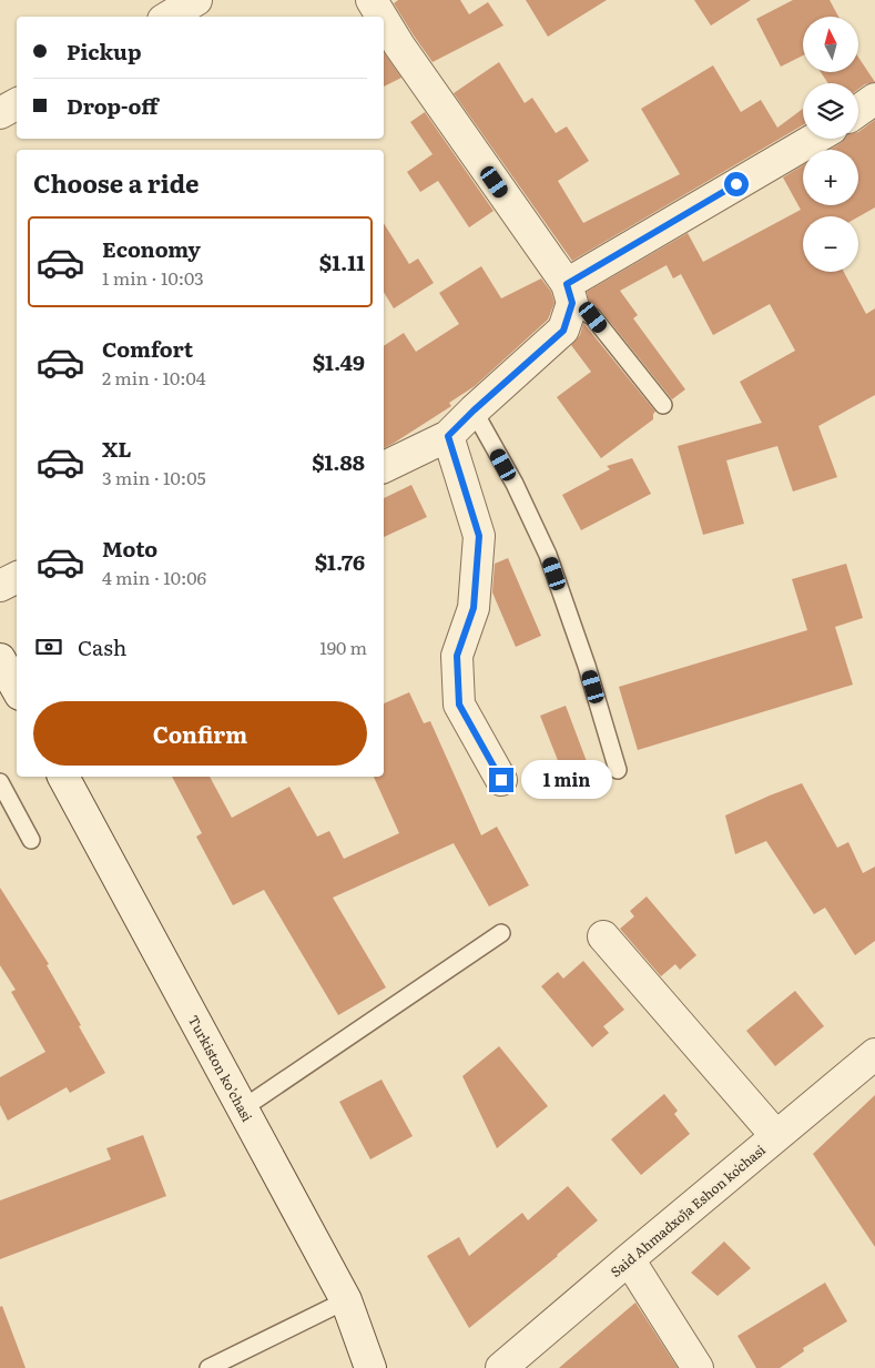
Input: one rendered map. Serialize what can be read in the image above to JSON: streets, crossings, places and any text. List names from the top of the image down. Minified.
{"streets":{"street":["Turkiston ko’chasi","Said Ahmadxoʻja Eshon koʻchasi"]},"north":"top","page":{"map_buttons":["+","−"],"banner":["Pickup","Drop-off"],"heading":"Choose a ride","list":[{"name":"Economy","note":"1 min · 10:03","value":"$1.11"},{"name":"Comfort","note":"2 min · 10:04","value":"$1.49"},{"name":"XL","note":"3 min · 10:05","value":"$1.88"},{"name":"Moto","note":"4 min · 10:06","value":"$1.76"}],"pay":["Cash","190 m"],"buttons":"Confirm","bubble":"1 min"}}
